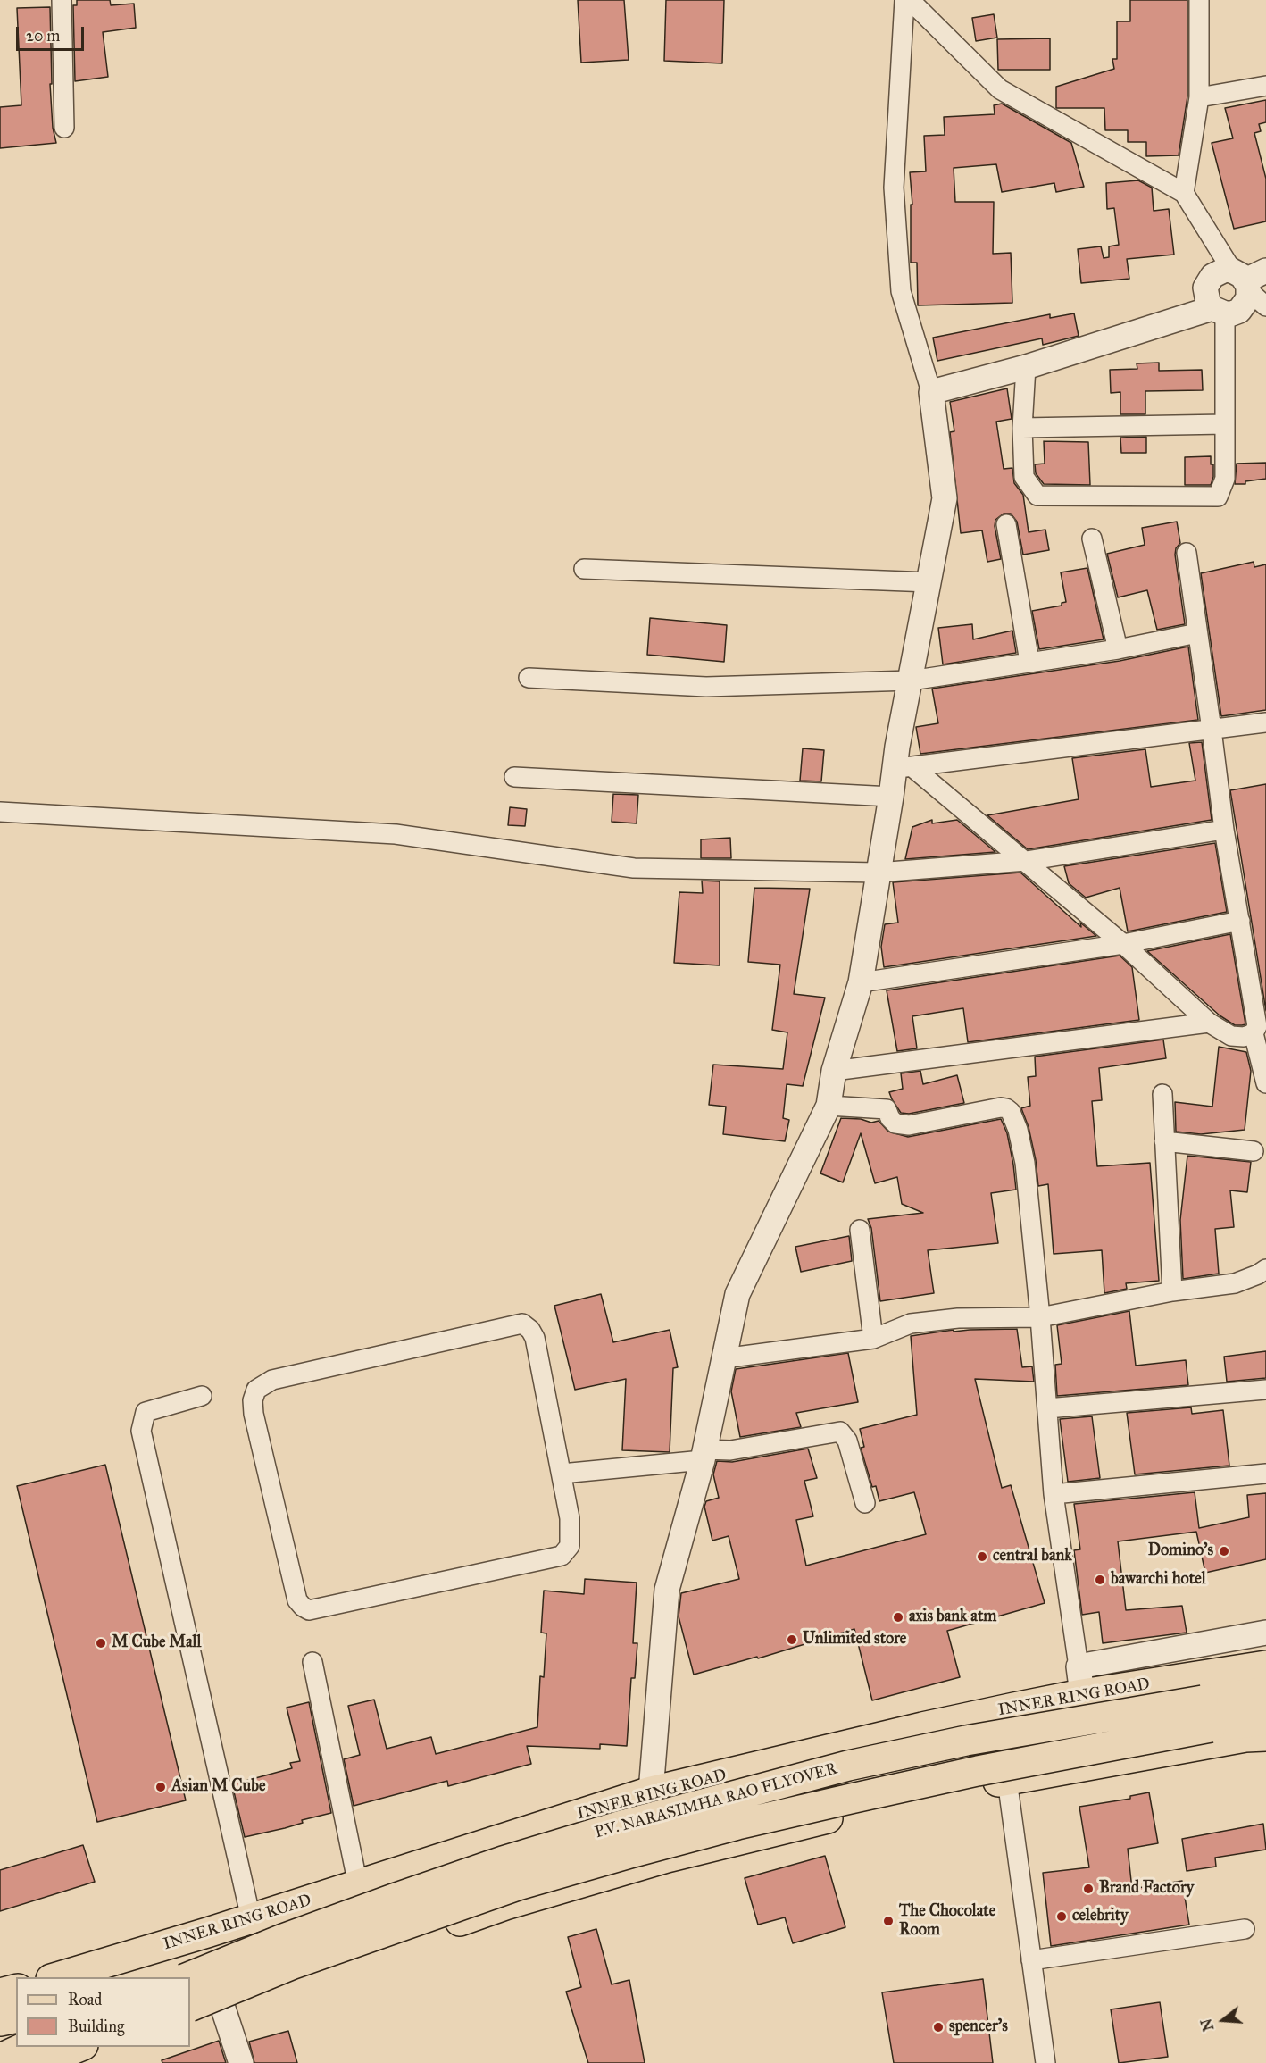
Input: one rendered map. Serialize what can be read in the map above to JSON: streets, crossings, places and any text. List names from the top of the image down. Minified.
{"streets":{"main road":["INNER RING ROAD","P.V. NARASIMHA RAO FLYOVER"]},"places":["Domino's","central bank","bawarchi hotel","axis bank atm","Unlimited store","M Cube Mall","Asian M Cube","Brand Factory","celebrity","The Chocolate Room","spencer's"],"legend":["Road","Building"],"scale_bar":"20 m","north":"left"}
